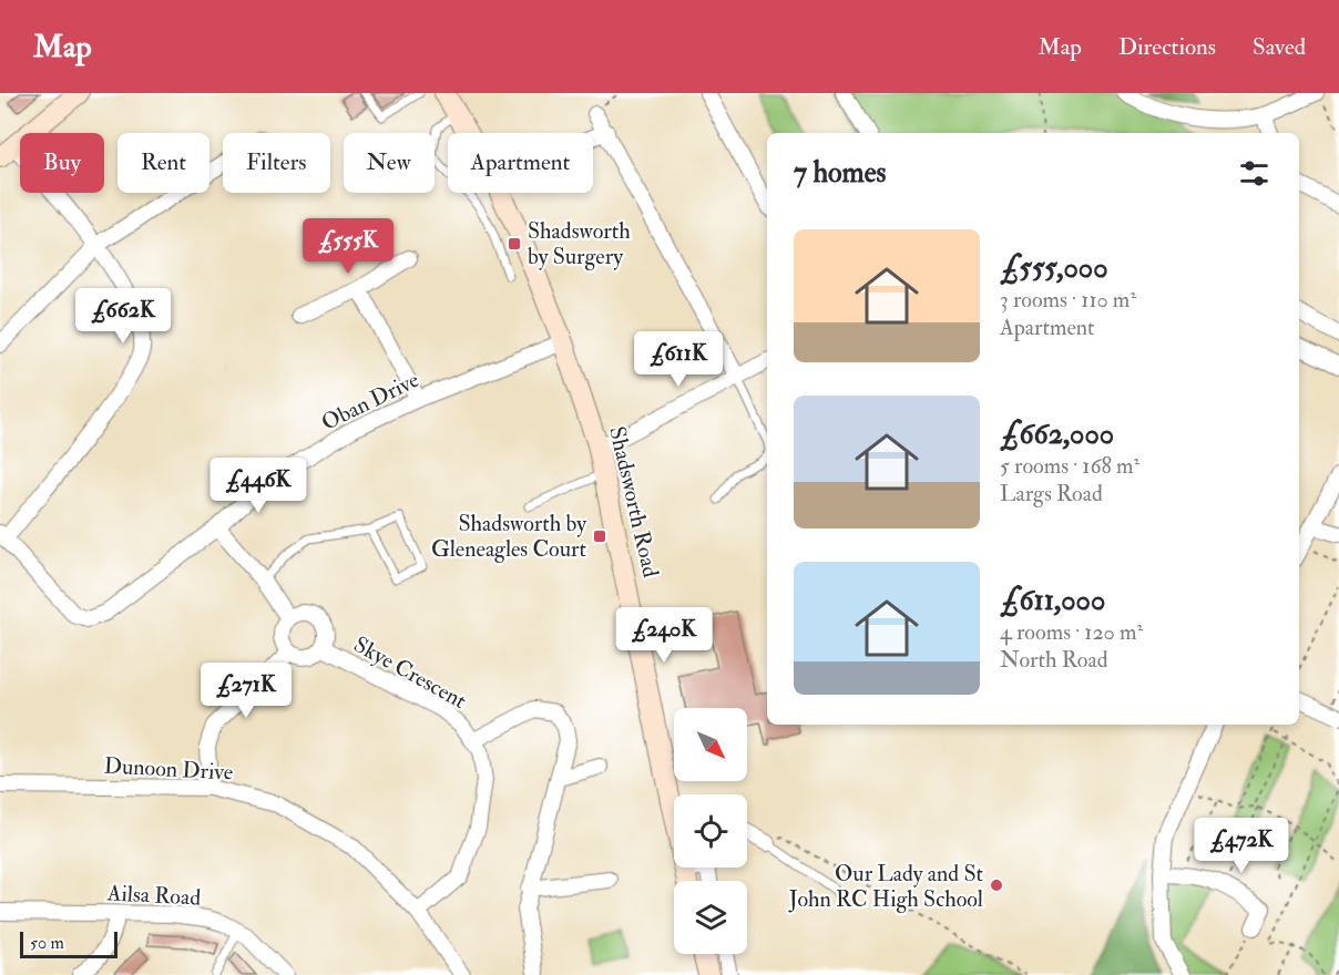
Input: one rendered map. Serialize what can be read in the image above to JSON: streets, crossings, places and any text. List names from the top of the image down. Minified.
{"streets":{"main road":["Shadsworth Road"],"street":["Oban Drive","Skye Crescent","Dunoon Drive","Ailsa Road"]},"crossings":[["Oban Drive","Shadsworth Road"],["Skye Crescent","Dunoon Drive"]],"places":{"transit":["Shadsworth by Surgery","Shadsworth by Gleneagles Court"],"other":["Our Lady and St John RC High School"]},"scale_bar":"50 m","north":"bottom right","page":{"header":"Map","nav":["Map","Directions","Saved"],"chip":["Buy","Rent","Filters","New","Apartment"],"heading":"7 homes","list":[{"name":"£555,000","note":"3 rooms · 110 m² · Apartment"},{"name":"£662,000","note":"5 rooms · 168 m² · Largs Road"},{"name":"£611,000","note":"4 rooms · 120 m² · North Road"}],"price":["£555K","£662K","£611K","£446K","£240K","£271K","£472K"],"scale":"50 m"}}
